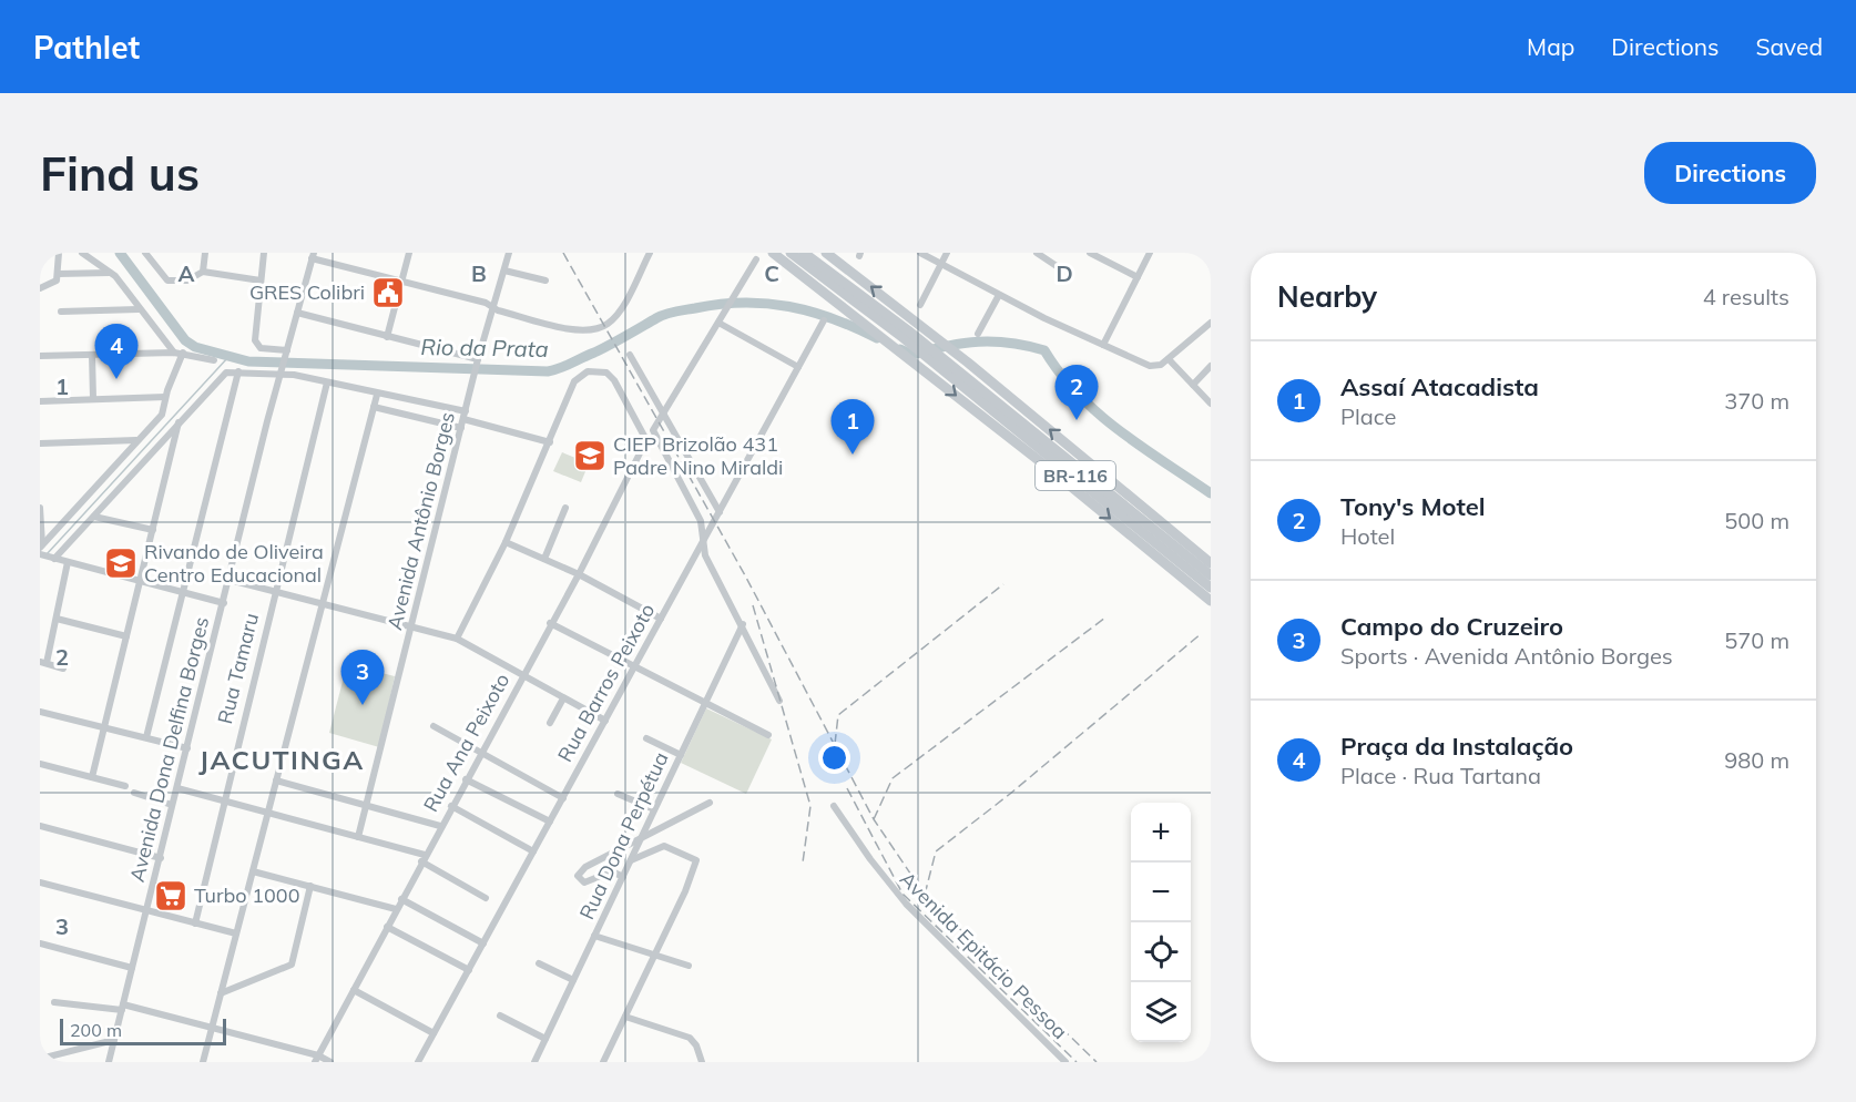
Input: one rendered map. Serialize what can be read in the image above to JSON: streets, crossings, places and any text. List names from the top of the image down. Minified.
{"streets":{"highway":["BR-116"],"street":["Avenida Antônio Borges","Rua Tamaru","Rua Barros Peixoto","Rua Ana Peixoto","Avenida Dona Delfina Borges","Rua Dona Perpétua","Avenida Epitácio Pessoa"]},"districts":["JACUTINGA"],"water":["Rio da Prata"],"places":{"public building":["GRES Colibri"],"school or university":["CIEP Brizolão 431 Padre Nino Miraldi","Rivando de Oliveira Centro Educacional"],"supermarket":["Turbo 1000"]},"scale_bar":"200 m","page":{"header":"Pathlet","nav":["Map","Directions","Saved"],"buttons":"Directions","title":"Find us","heading":["Nearby","4 results"],"pins":["4","2","1","3"],"list":[{"mark":"1","name":"Assaí Atacadista","note":"Place","value":"370 m"},{"mark":"2","name":"Tony's Motel","note":"Hotel","value":"500 m"},{"mark":"3","name":"Campo do Cruzeiro","note":"Sports · Avenida Antônio Borges","value":"570 m"},{"mark":"4","name":"Praça da Instalação","note":"Place · Rua Tartana","value":"980 m"}],"map_buttons":["+","−"],"scale":"200 m"},"grid":{"columns":["A","B","C","D"],"rows":["1","2","3"]}}
